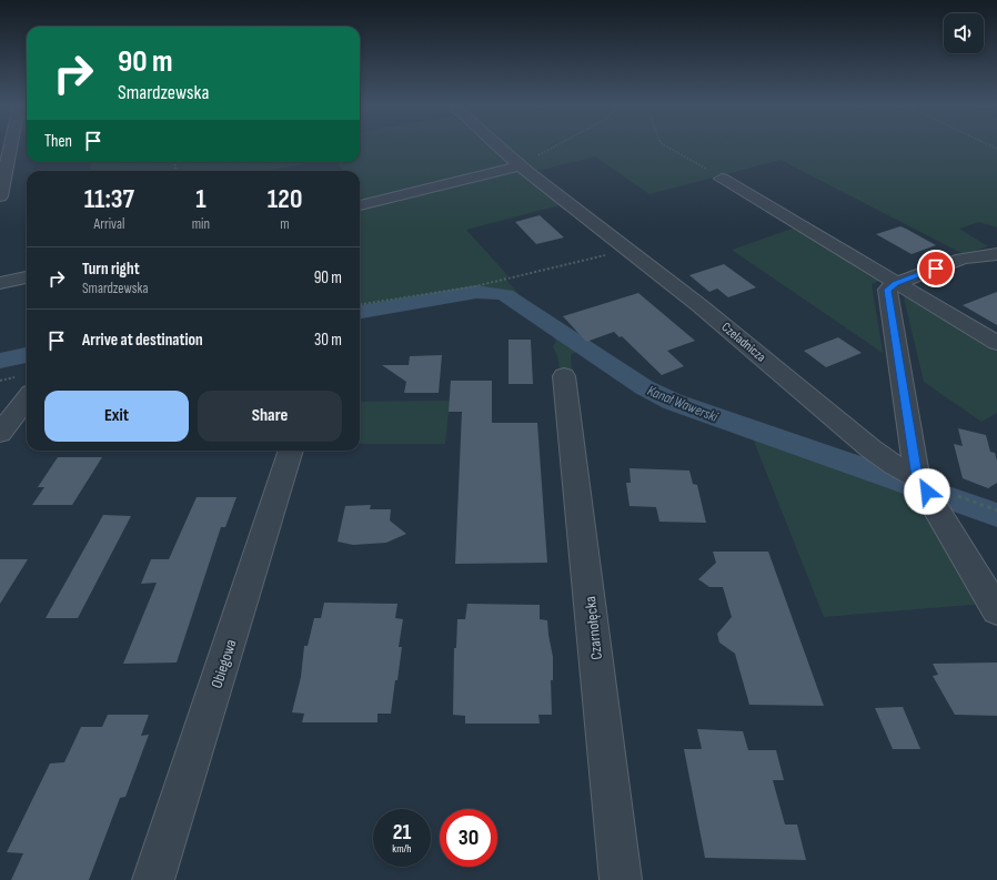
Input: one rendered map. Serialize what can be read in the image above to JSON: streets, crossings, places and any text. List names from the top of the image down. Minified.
{"streets":{"street":["Czeladnicza","Czarnołęcka","Obiegowa"]},"water":["Kanał Wawerski"],"page":{"turn":["90 m","Smardzewska"],"then":"Then","eta":["11:37","Arrival","1","min","120","m"],"list":[{"name":"Turn right","note":"Smardzewska","value":"90 m"},{"name":"Arrive at destination","value":"30 m"}],"buttons":["Exit","Share"],"speed":"21 km/h","limit":"30"}}
